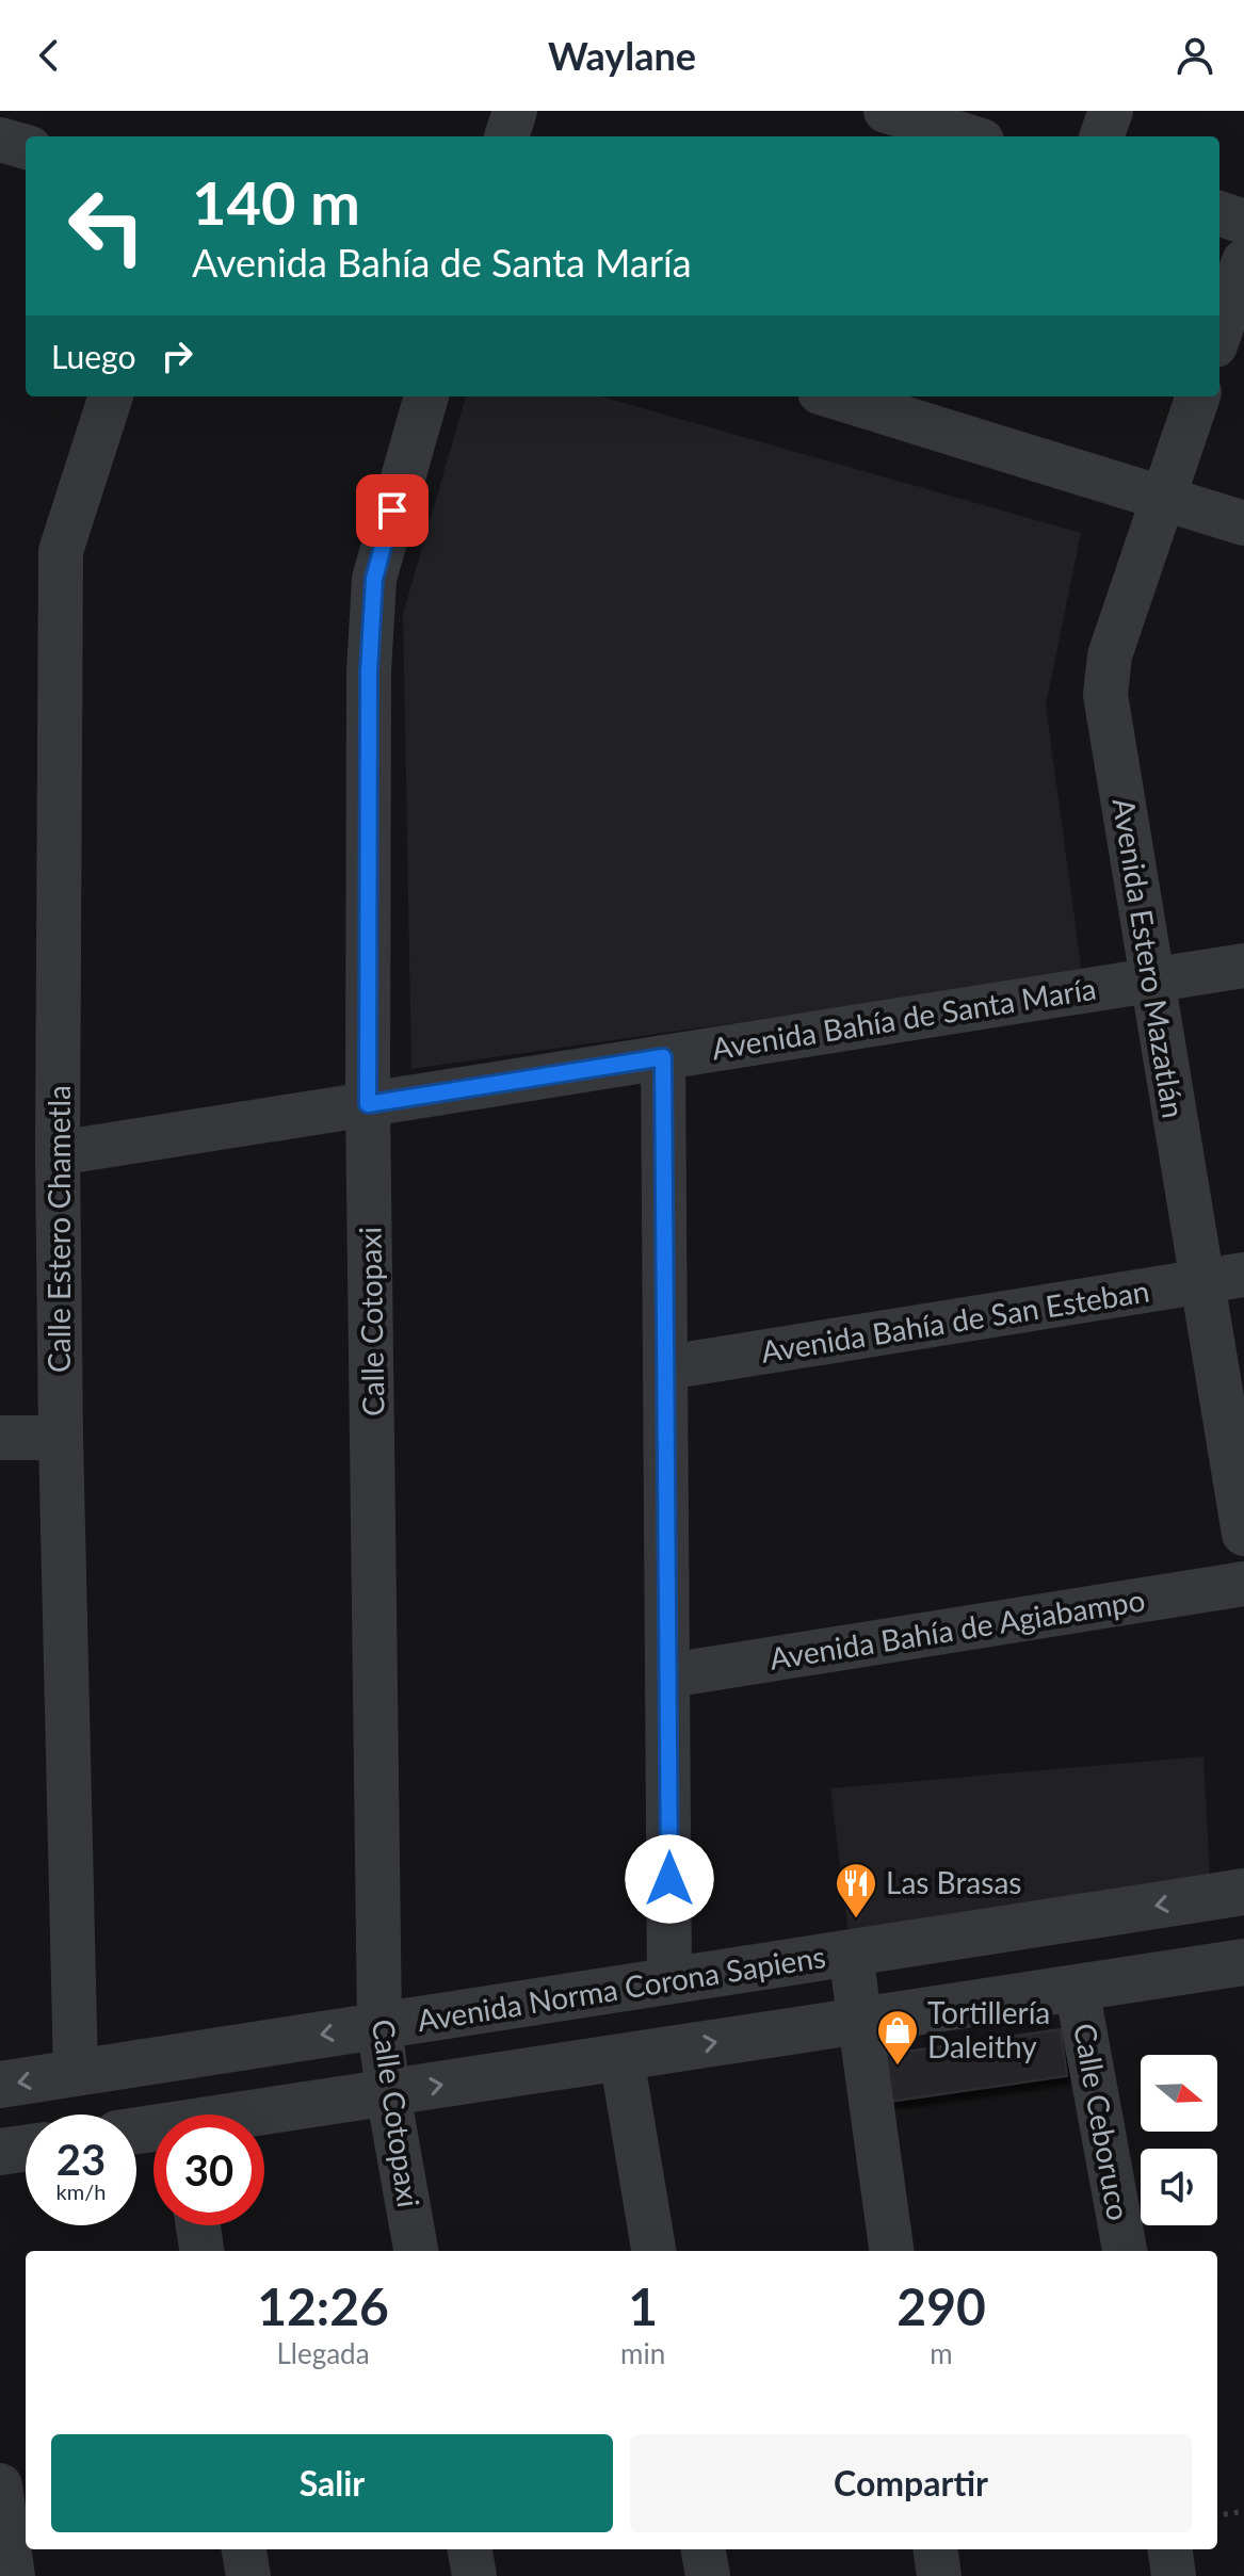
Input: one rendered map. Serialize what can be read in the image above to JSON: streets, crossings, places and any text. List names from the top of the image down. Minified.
{"streets":{"street":["Avenida Estero Mazatlán","Avenida Bahía de Santa María","Calle Estero Chametla","Calle Cotopaxi","Avenida Bahía de San Esteban","Avenida Bahía de Agiabampo","Avenida Norma Corona Sapiens","Calle Ceboruco"]},"crossings":[["Avenida Estero Mazatlán","Avenida Bahía de Santa María"],["Avenida Estero Mazatlán","Avenida Bahía de San Esteban"],["Avenida Bahía de Santa María","Calle Estero Chametla"],["Avenida Bahía de Santa María","Calle Cotopaxi"],["Calle Estero Chametla","Avenida Norma Corona Sapiens"],["Calle Cotopaxi","Avenida Norma Corona Sapiens"]],"places":{"restaurant":["Las Brasas"],"shop":["Tortillería Daleithy"]},"north":"right","page":{"header":"Waylane","turn":["140 m","Avenida Bahía de Santa María"],"then":"Luego","speed":"23 km/h","limit":"30","eta":["12:26","Llegada","1","min","290","m"],"buttons":["Salir","Compartir"]}}
